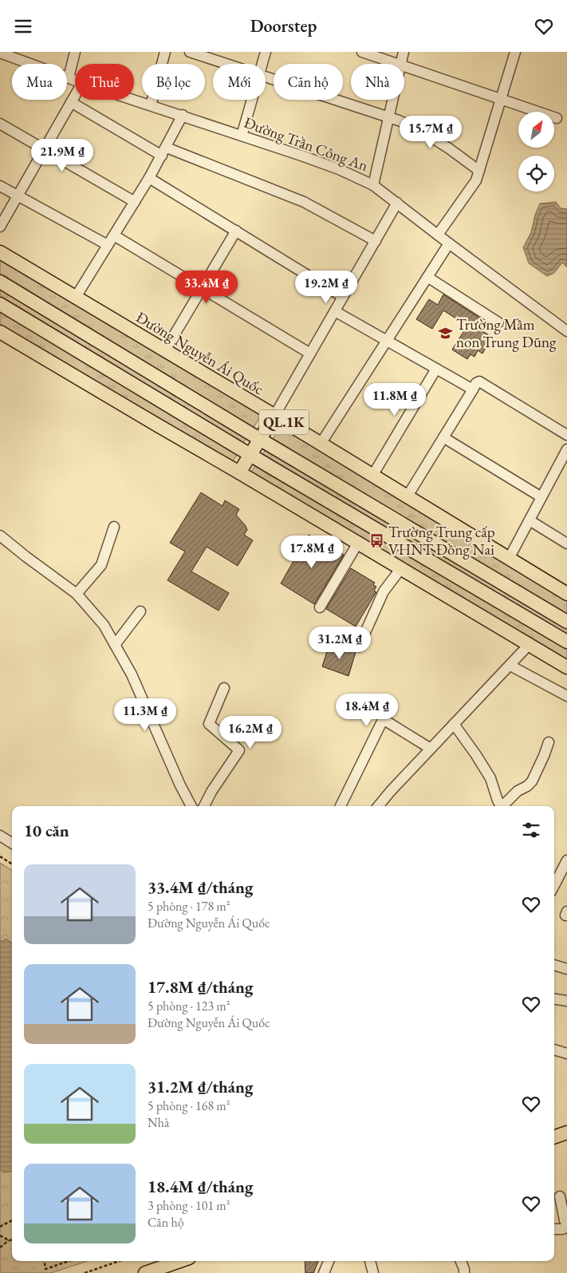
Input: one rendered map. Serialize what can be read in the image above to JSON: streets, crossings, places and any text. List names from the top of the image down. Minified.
{"streets":{"main road":["Đường Nguyễn Ái Quốc","QL.1K"],"street":["Đường Trần Công An"]},"places":{"school or university":["Trường Mầm non Trung Dũng"],"bus stop":["Trường Trung cấp VHNT Đồng Nai"]},"north":"top right","page":{"header":"Doorstep","chip":["Mua","Thuê","Bộ lọc","Mới","Căn hộ","Nhà"],"price":["15.7M ₫","21.9M ₫","33.4M ₫","19.2M ₫","11.8M ₫","17.8M ₫","31.2M ₫","18.4M ₫","11.3M ₫","16.2M ₫"],"heading":"10 căn","list":[{"name":"33.4M ₫/tháng","note":"5 phòng · 178 m² · Đường Nguyễn Ái Quốc"},{"name":"17.8M ₫/tháng","note":"5 phòng · 123 m² · Đường Nguyễn Ái Quốc"},{"name":"31.2M ₫/tháng","note":"5 phòng · 168 m² · Nhà"},{"name":"18.4M ₫/tháng","note":"3 phòng · 101 m² · Căn hộ"}]}}
